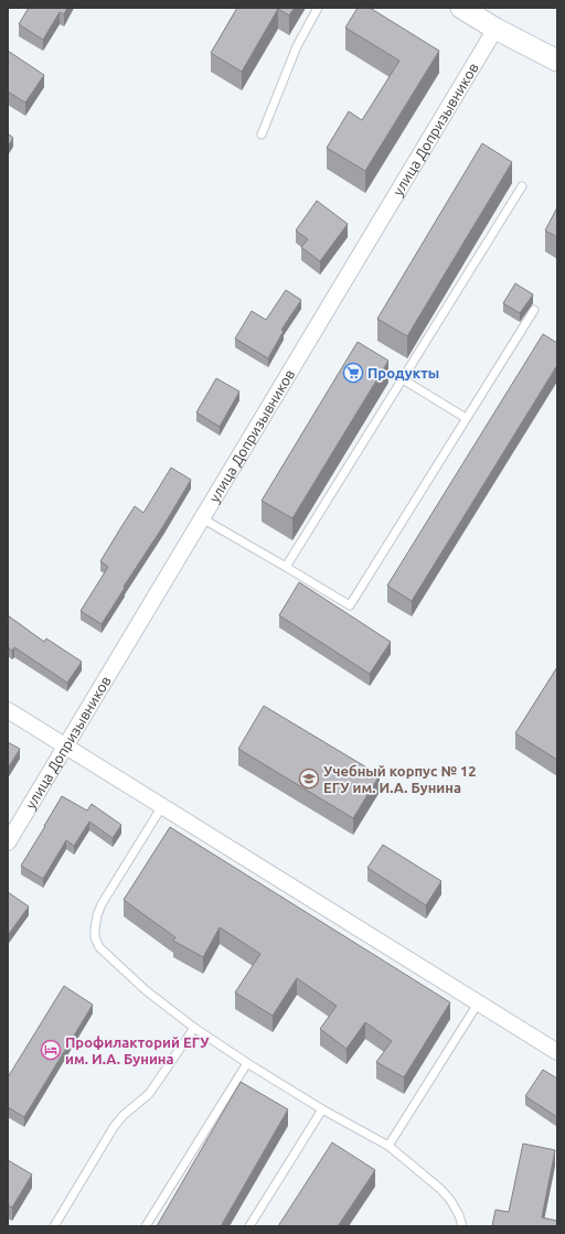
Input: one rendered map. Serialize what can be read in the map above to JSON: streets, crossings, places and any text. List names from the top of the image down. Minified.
{"streets":{"street":["улица Допризывников"]},"places":{"supermarket":["Продукты"],"school or university":["Учебный корпус № 12 ЕГУ им. И.А. Бунина"],"hotel":["Профилакторий ЕГУ им. И.А. Бунина"]}}
